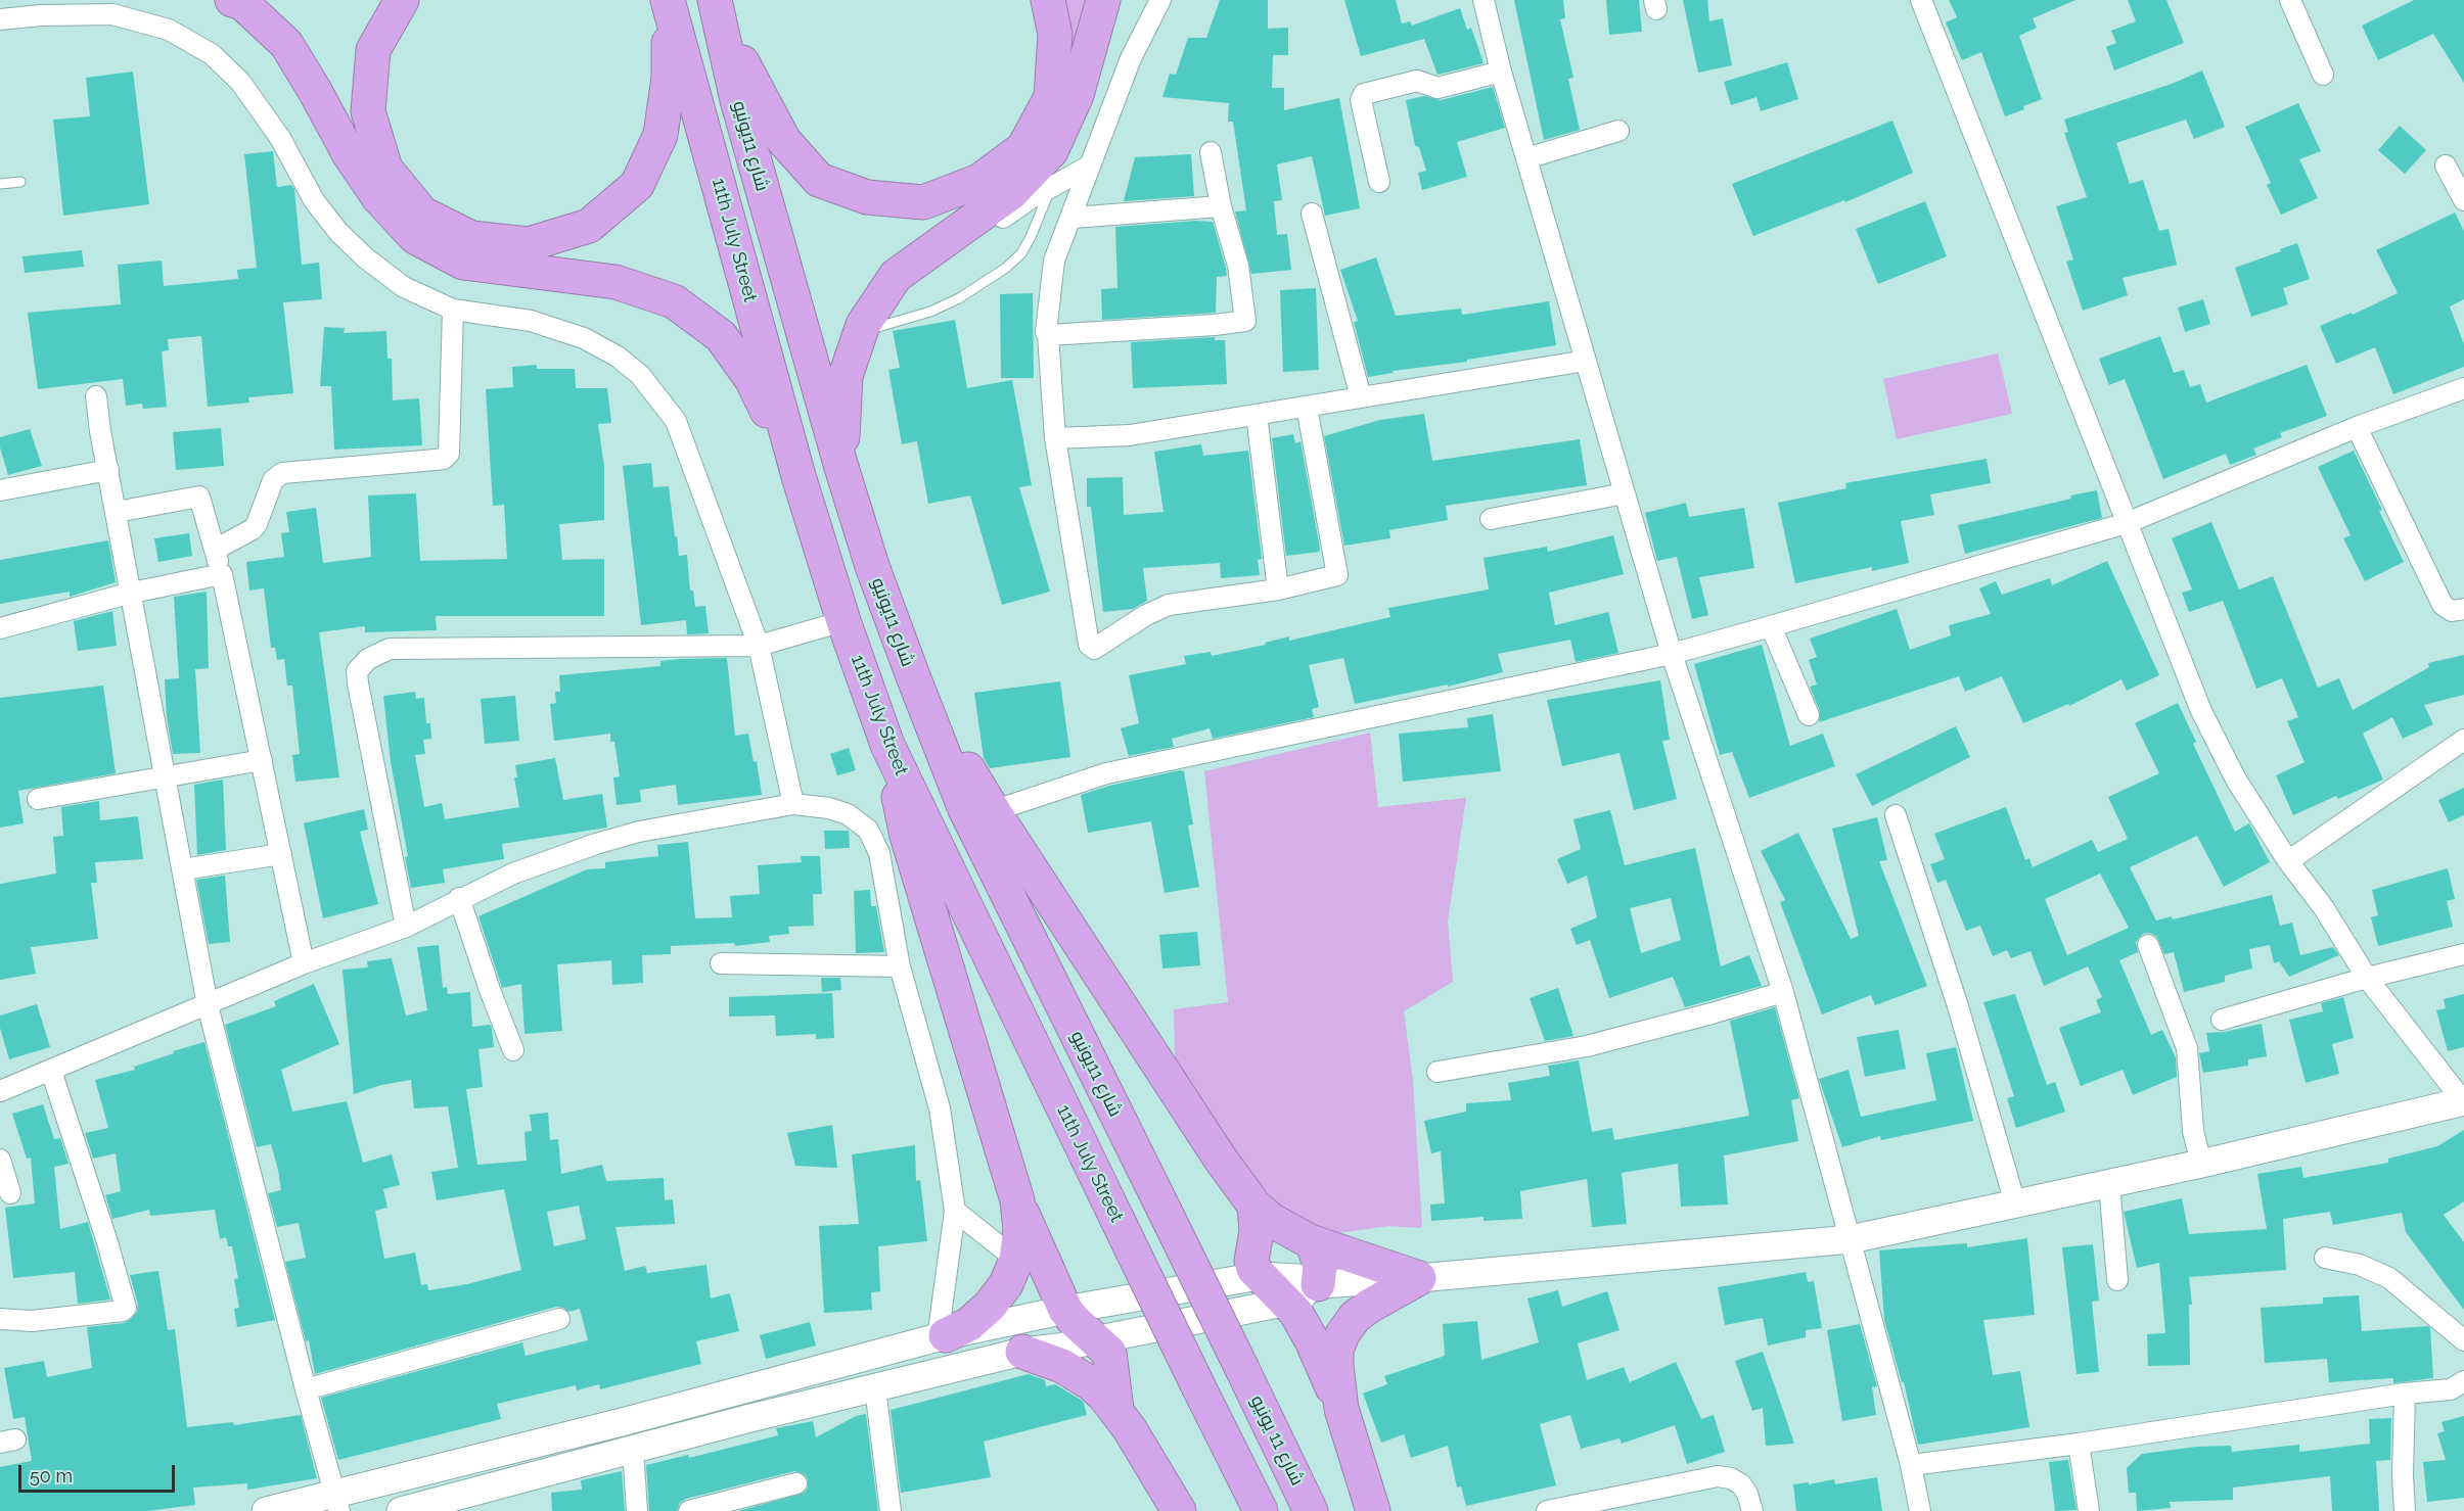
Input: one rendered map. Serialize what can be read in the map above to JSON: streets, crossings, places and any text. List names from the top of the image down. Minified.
{"streets":{"highway":["شارع 11يونيو","11th July Street","شارع 11 يونيو"]},"crossings":[["شارع 11يونيو","شارع 11 يونيو"]],"scale_bar":"50 m"}
